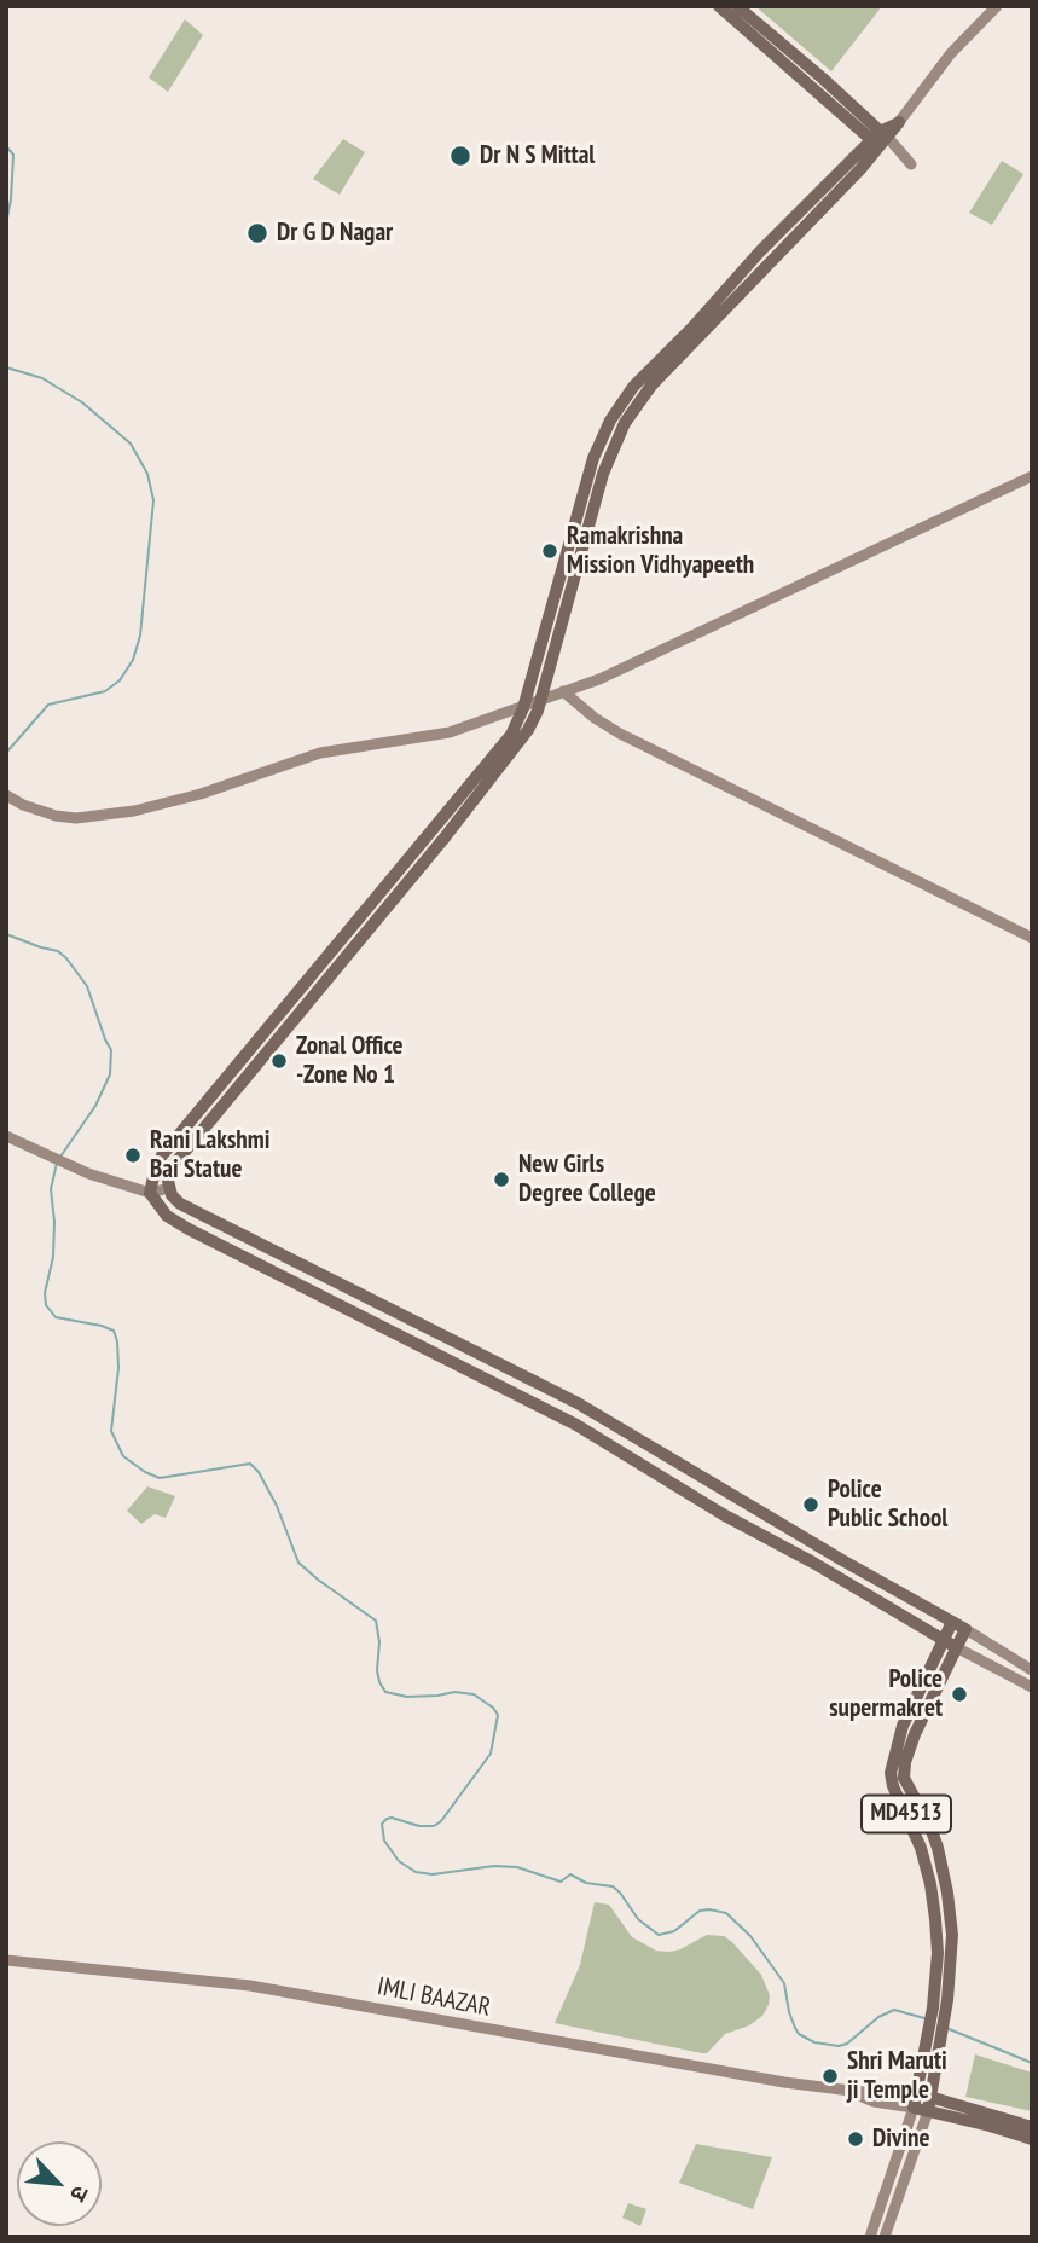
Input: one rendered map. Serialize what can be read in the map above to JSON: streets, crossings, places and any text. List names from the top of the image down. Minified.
{"streets":{"main road":["MD4513"],"street":["IMLI BAAZAR"]},"places":["Dr N S Mittal","Dr G D Nagar","Ramakrishna Mission Vidhyapeeth","Zonal Office -Zone No 1","Rani Lakshmi Bai Statue","New Girls Degree College","Police Public School","Police supermakret","Shri Maruti ji Temple","Divine"],"north":"bottom right"}
